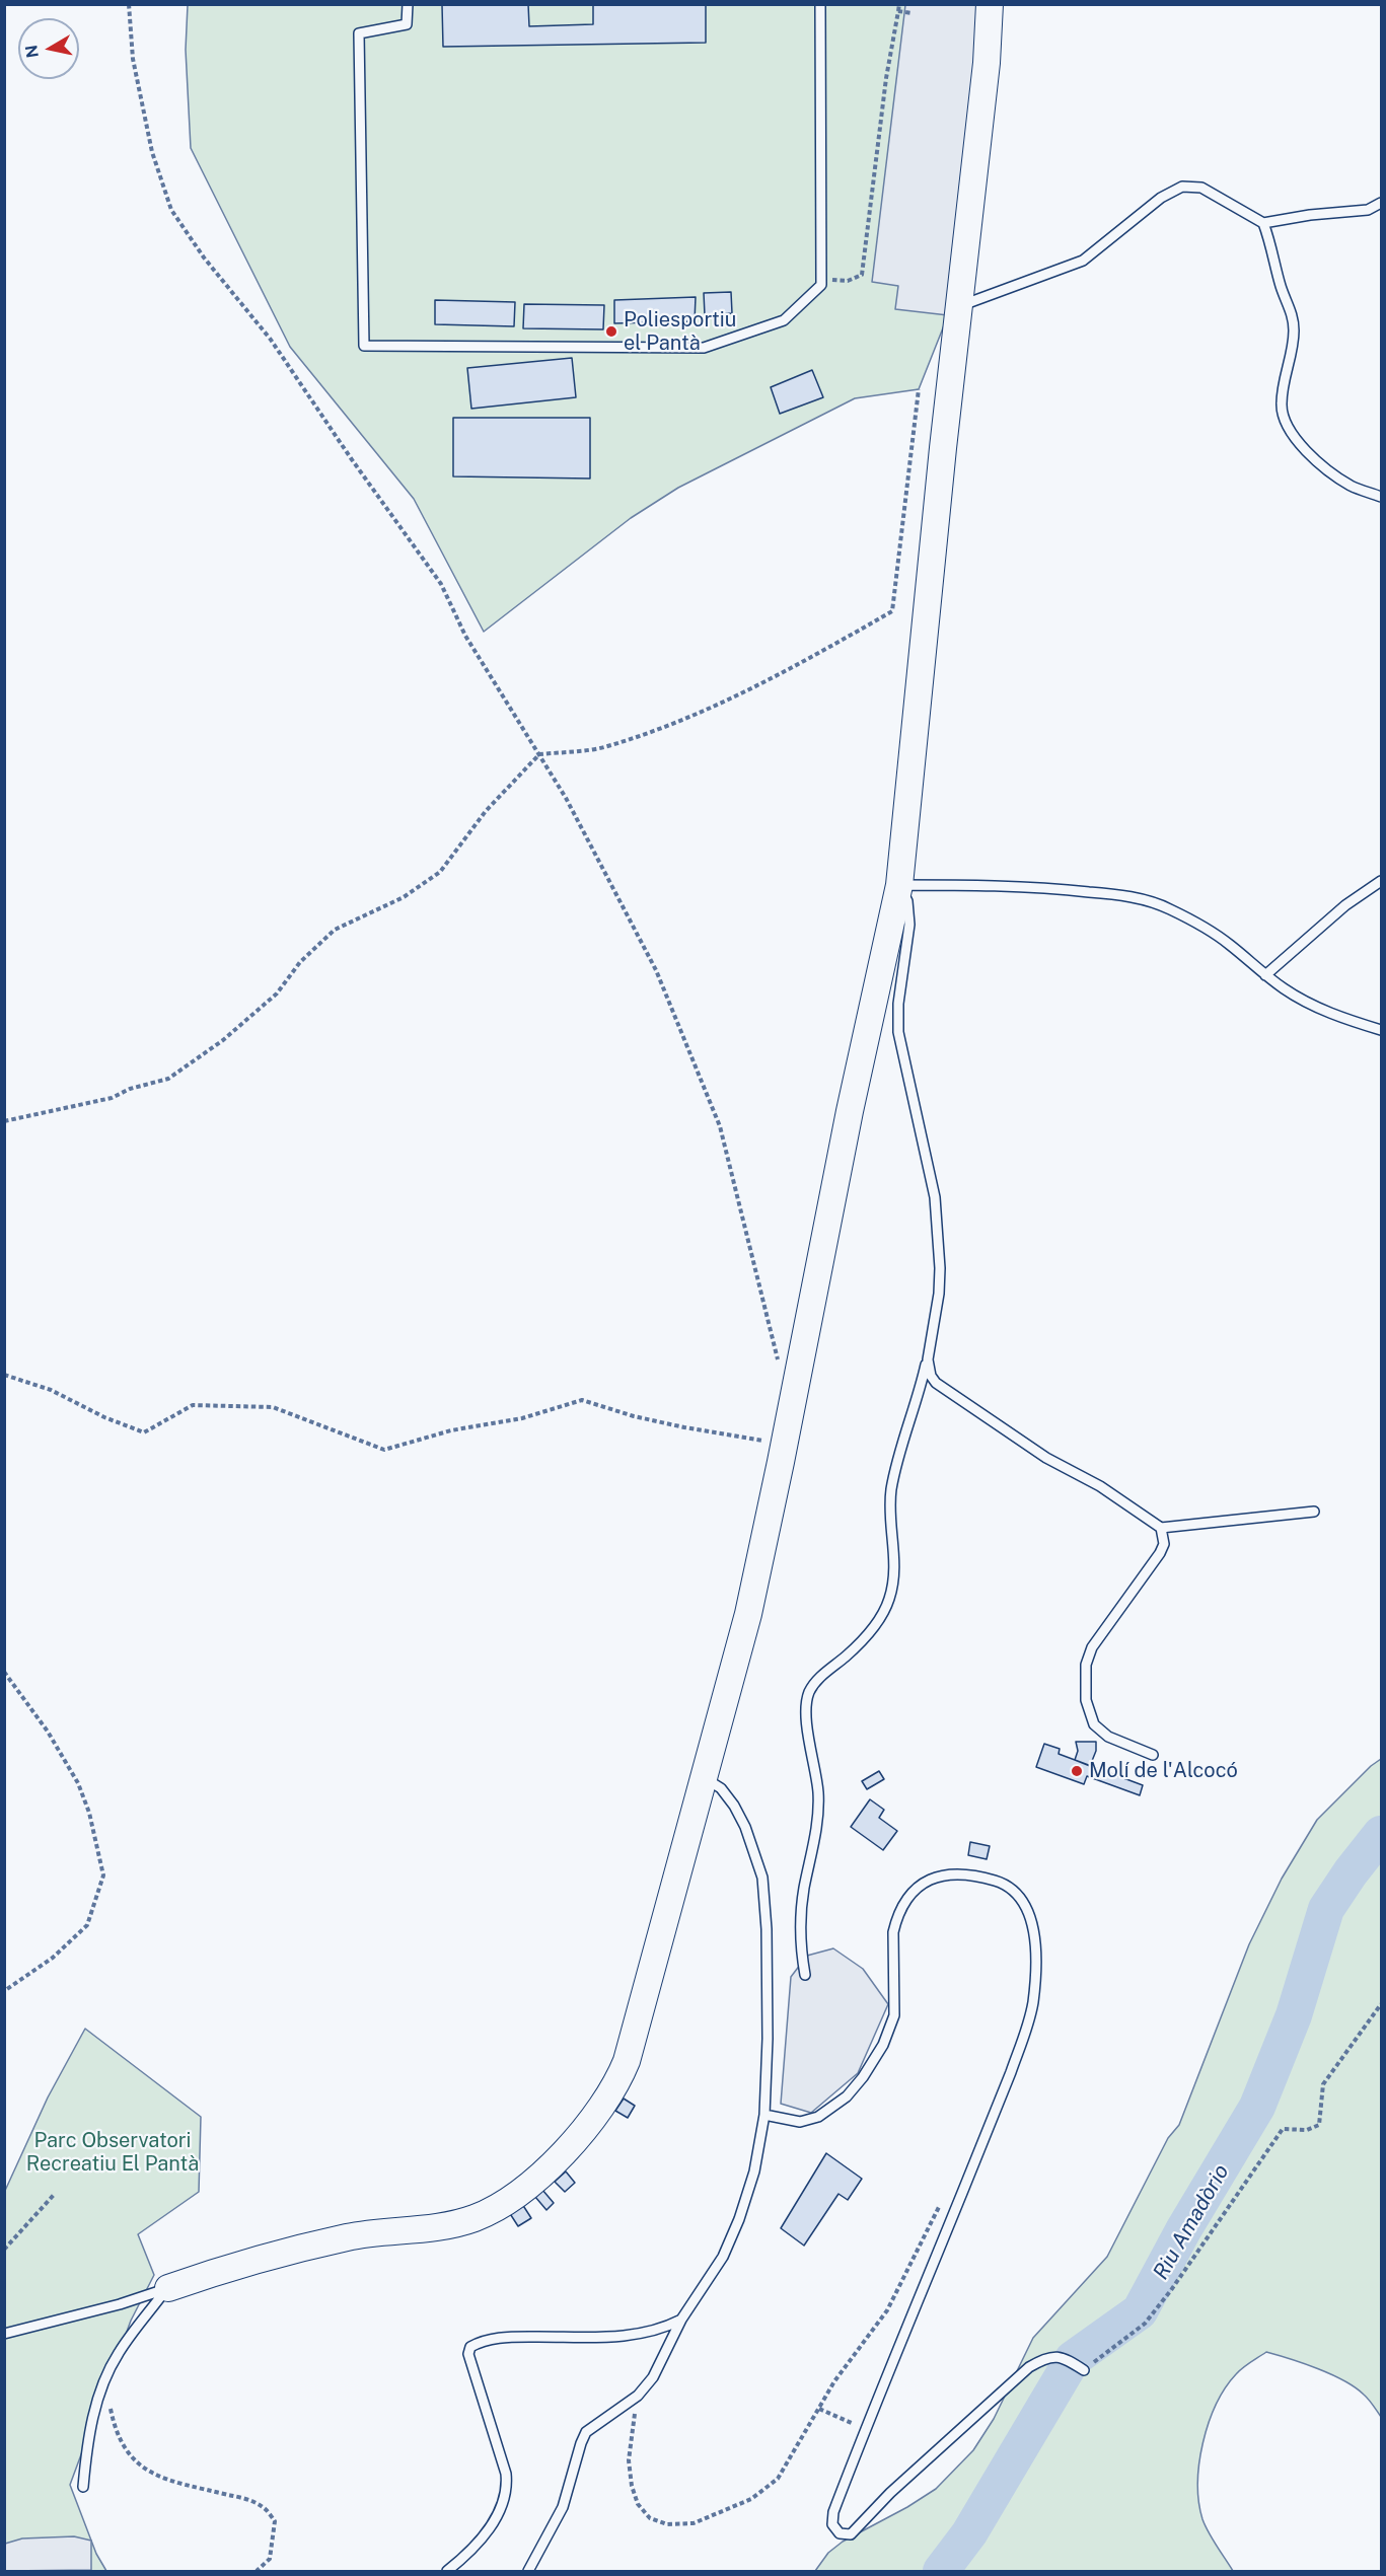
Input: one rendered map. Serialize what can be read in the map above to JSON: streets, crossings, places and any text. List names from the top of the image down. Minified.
{"water":["Riu Amadòrio"],"parks":["Parc Observatori Recreatiu El Pantà"],"places":["Poliesportiu el Pantà","Molí de l'Alcocó"],"north":"left"}
